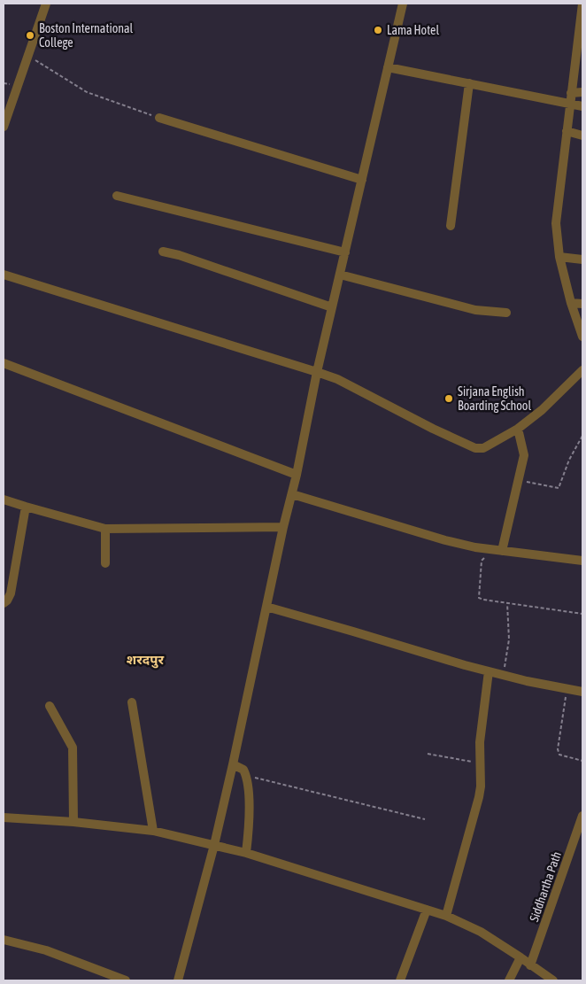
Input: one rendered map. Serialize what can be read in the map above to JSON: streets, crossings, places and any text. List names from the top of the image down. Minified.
{"streets":{"street":["Siddhartha Path"]},"districts":["शरदपुर"],"places":["Lama Hotel","Boston International College","Sirjana English Boarding School"]}
